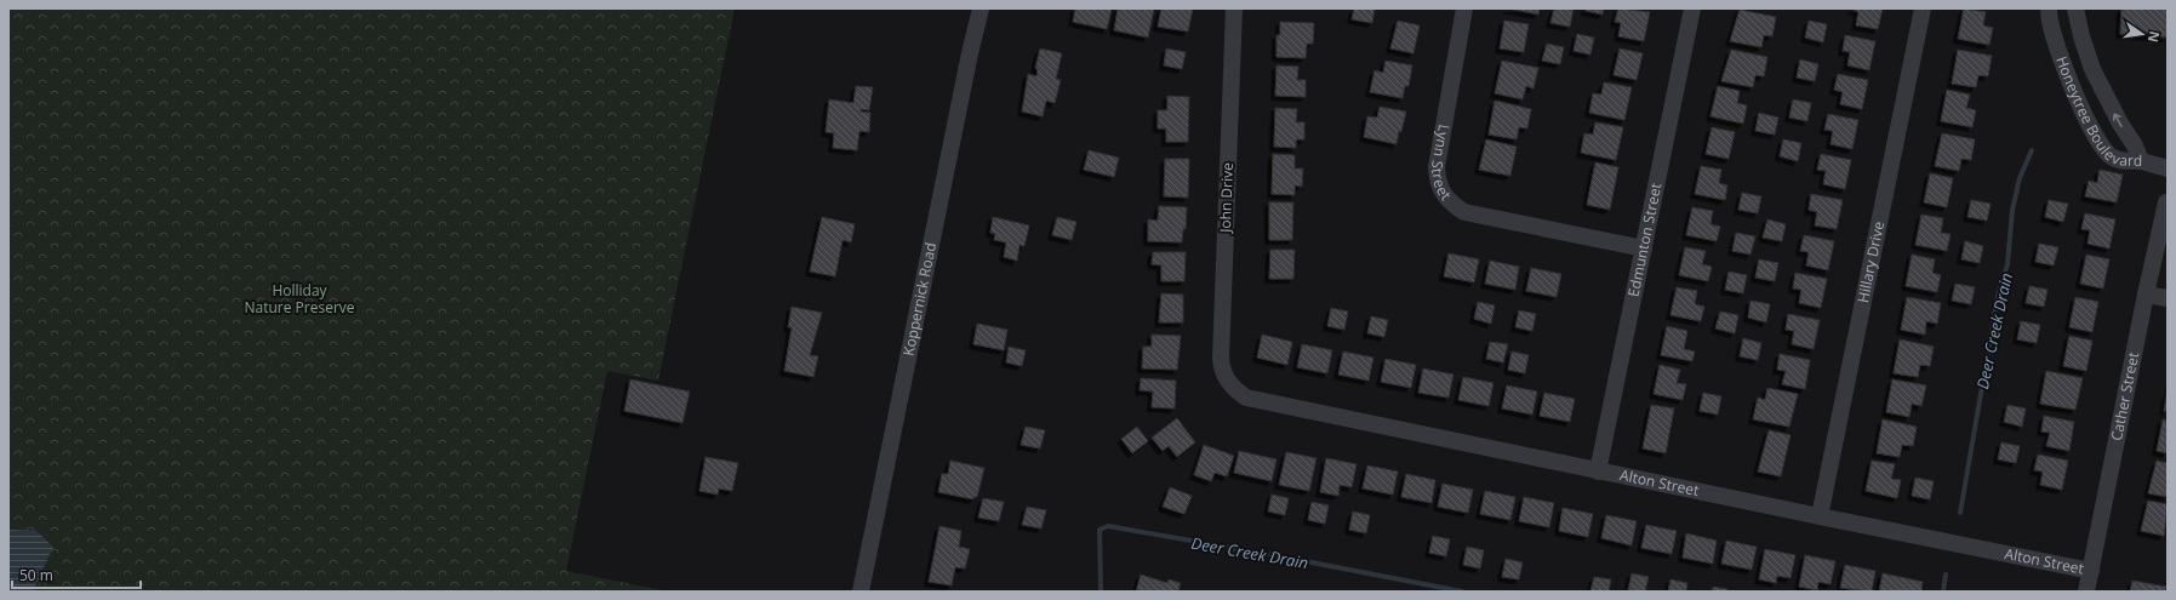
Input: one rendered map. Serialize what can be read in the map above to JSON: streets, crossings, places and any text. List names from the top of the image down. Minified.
{"streets":{"street":["Honeytree Boulevard","Lynn Street","John Drive","Edmunton Street","Hillary Drive","Koppernick Road","Cather Street","Alton Street"]},"crossings":[["Lynn Street","Edmunton Street"],["John Drive","Alton Street"],["Edmunton Street","Alton Street"],["Hillary Drive","Alton Street"],["Cather Street","Alton Street"]],"water":["Deer Creek Drain"],"parks":["Holliday Nature Preserve"],"scale_bar":"50 m","north":"right"}
